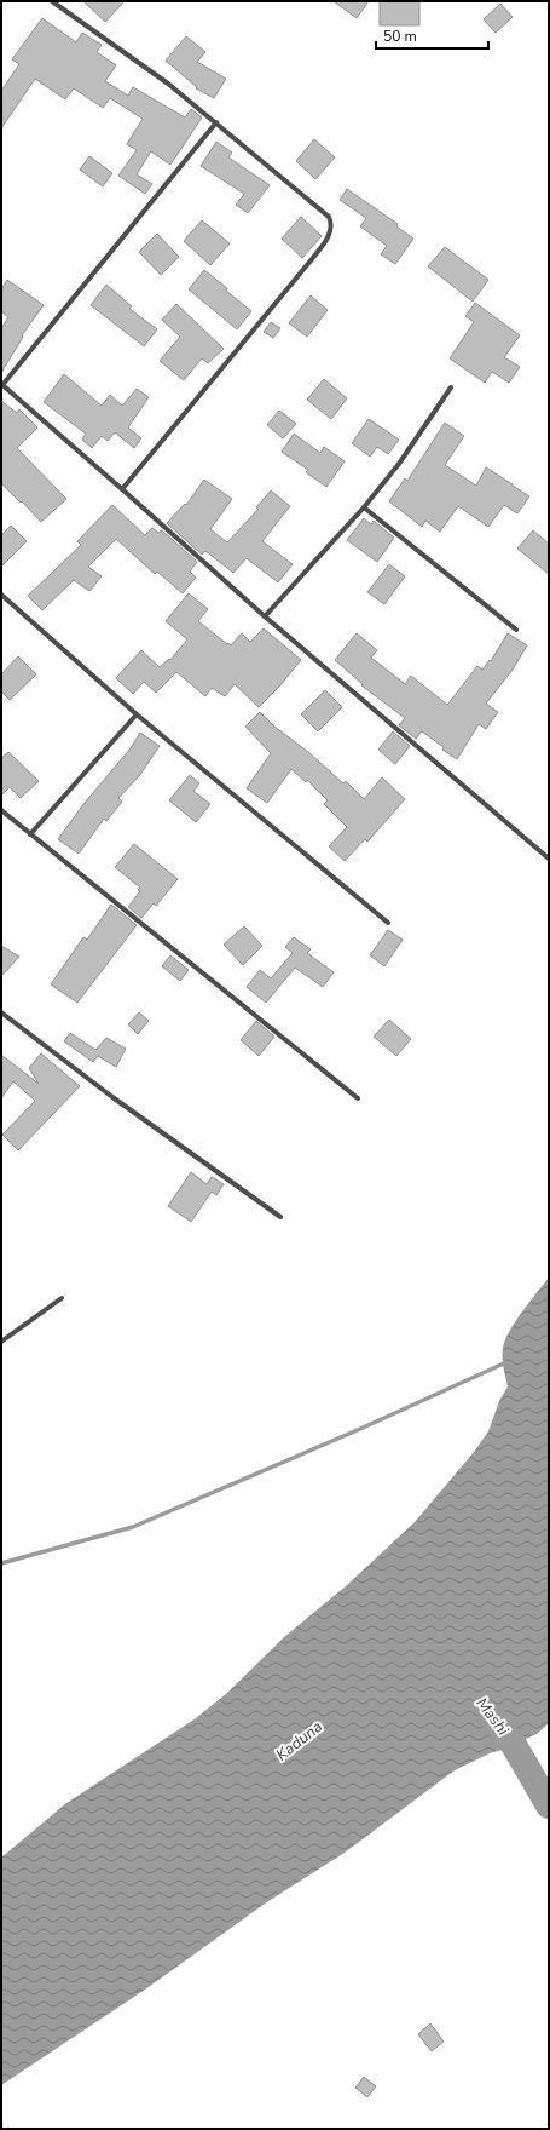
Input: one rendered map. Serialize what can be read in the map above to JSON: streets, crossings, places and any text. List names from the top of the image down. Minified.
{"water":["Mashi","Kaduna"],"scale_bar":"50 m"}
